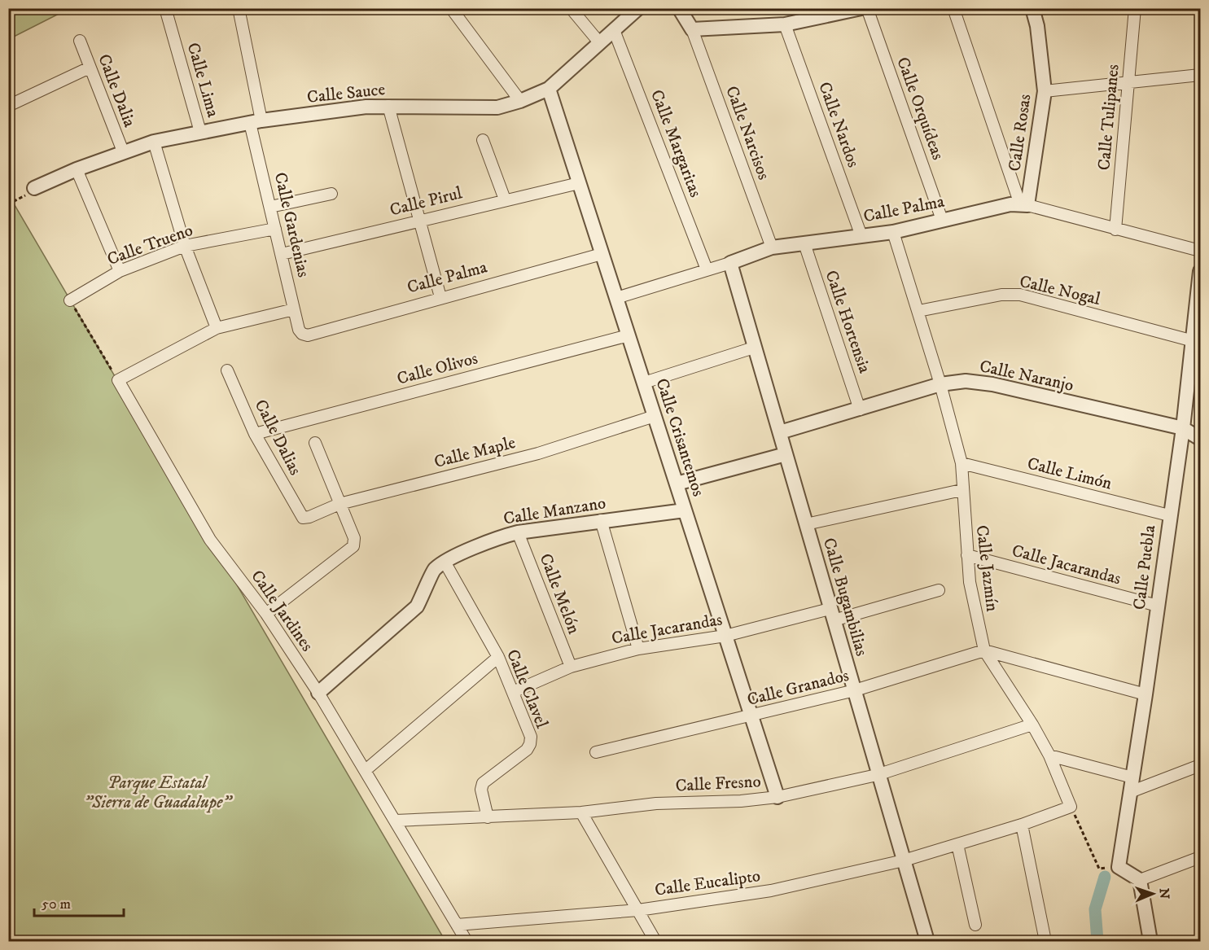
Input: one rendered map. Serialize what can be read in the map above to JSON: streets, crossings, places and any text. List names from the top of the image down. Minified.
{"streets":{"street":["Calle Lima","Calle Dalia","Calle Sauce","Calle Orquídeas","Calle Tulipanes","Calle Nardos","Calle Narcisos","Calle Rosas","Calle Margaritas","Calle Pirul","Calle Palma","Calle Gardenias","Calle Trueno","Calle Nogal","Calle Hortensia","Calle Olivos","Calle Naranjo","Calle Dalias","Calle Crisantemos","Calle Maple","Calle Limón","Calle Manzano","Calle Jacarandas","Calle Puebla","Calle Jazmín","Calle Melón","Calle Bugambilias","Calle Jardines","Calle Granados","Calle Clavel","Calle Fresno","Calle Eucalipto"]},"crossings":[["Calle Lima","Calle Sauce"],["Calle Dalia","Calle Sauce"],["Calle Sauce","Calle Margaritas"],["Calle Sauce","Calle Gardenias"],["Calle Sauce","Calle Crisantemos"],["Calle Orquídeas","Calle Palma"],["Calle Tulipanes","Calle Palma"],["Calle Nardos","Calle Palma"],["Calle Narcisos","Calle Palma"],["Calle Rosas","Calle Palma"],["Calle Margaritas","Calle Palma"],["Calle Pirul","Calle Gardenias"],["Calle Pirul","Calle Crisantemos"],["Calle Palma","Calle Gardenias"],["Calle Palma","Calle Hortensia"],["Calle Palma","Calle Crisantemos"],["Calle Palma","Calle Jazmín"],["Calle Palma","Calle Bugambilias"],["Calle Gardenias","Calle Trueno"],["Calle Nogal","Calle Puebla"],["Calle Nogal","Calle Jazmín"],["Calle Hortensia","Calle Naranjo"],["Calle Olivos","Calle Dalias"],["Calle Olivos","Calle Crisantemos"],["Calle Naranjo","Calle Puebla"],["Calle Naranjo","Calle Jazmín"],["Calle Naranjo","Calle Bugambilias"],["Calle Dalias","Calle Maple"],["Calle Crisantemos","Calle Maple"],["Calle Crisantemos","Calle Manzano"],["Calle Crisantemos","Calle Jacarandas"],["Calle Crisantemos","Calle Granados"],["Calle Crisantemos","Calle Fresno"],["Calle Limón","Calle Puebla"],["Calle Limón","Calle Jazmín"],["Calle Manzano","Calle Melón"],["Calle Manzano","Calle Jardines"],["Calle Manzano","Calle Clavel"],["Calle Jacarandas","Calle Puebla"],["Calle Jacarandas","Calle Jazmín"],["Calle Jacarandas","Calle Melón"],["Calle Jacarandas","Calle Bugambilias"],["Calle Jacarandas","Calle Clavel"],["Calle Jazmín","Calle Granados"],["Calle Jazmín","Calle Fresno"],["Calle Jazmín","Calle Eucalipto"],["Calle Bugambilias","Calle Granados"],["Calle Bugambilias","Calle Fresno"],["Calle Bugambilias","Calle Eucalipto"],["Calle Jardines","Calle Fresno"],["Calle Jardines","Calle Eucalipto"],["Calle Clavel","Calle Fresno"]],"parks":["Parque Estatal \"Sierra de Guadalupe\""],"scale_bar":"50 m","north":"right"}
